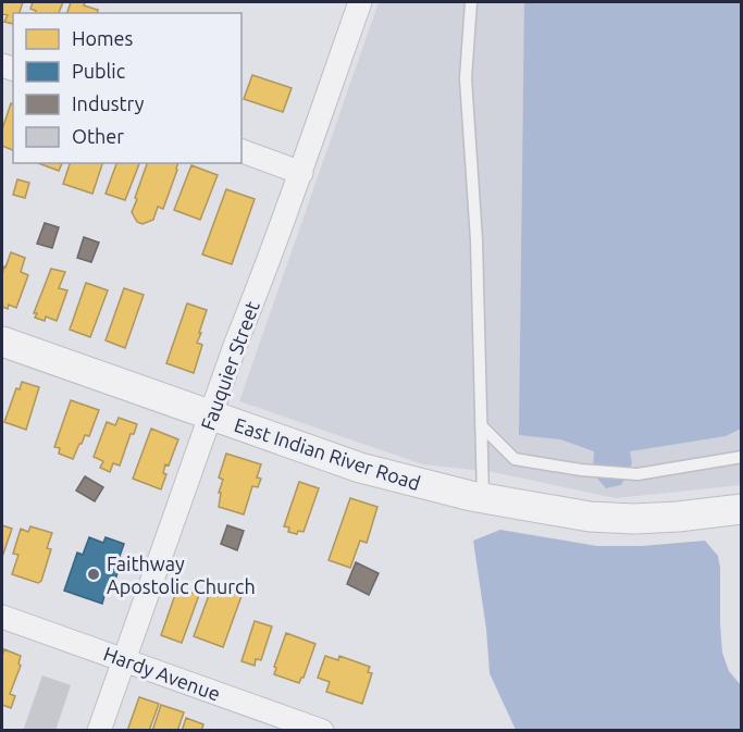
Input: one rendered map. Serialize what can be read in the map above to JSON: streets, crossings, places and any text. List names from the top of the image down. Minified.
{"streets":{"street":["Fauquier Street","East Indian River Road","Hardy Avenue"]},"crossings":[["Fauquier Street","East Indian River Road"],["Fauquier Street","Hardy Avenue"]],"places":["Faithway Apostolic Church"],"legend":["Homes","Public","Industry","Other"]}
